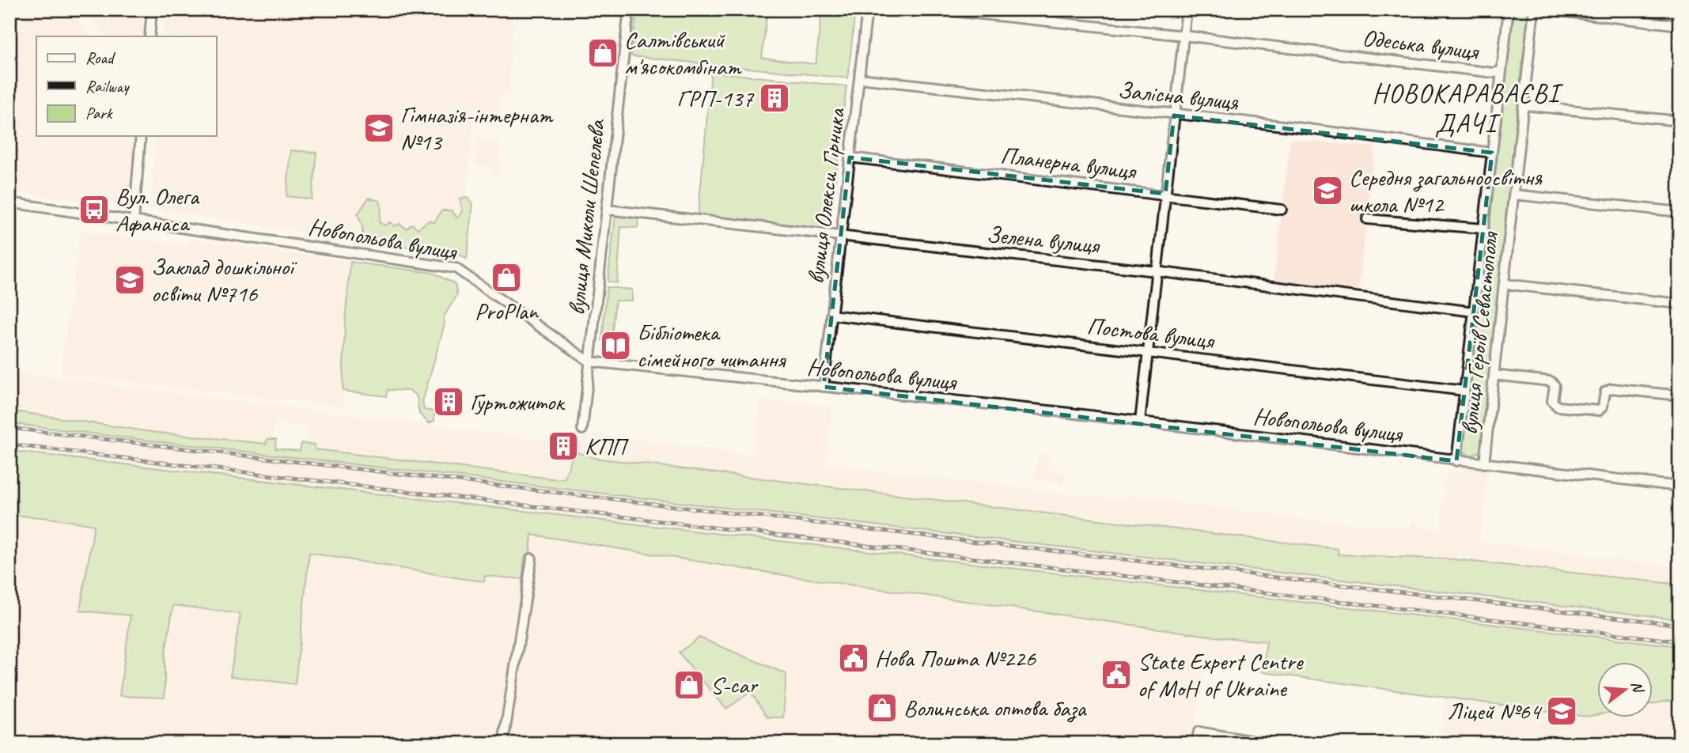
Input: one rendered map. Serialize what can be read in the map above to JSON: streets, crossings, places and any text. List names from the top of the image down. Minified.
{"streets":{"street":["Одеська вулиця","Залісна вулиця","Планерна вулиця","вулиця Олекси Гірника","вулиця Миколи Шепелєва","Новопольова вулиця","Зелена вулиця","Постова вулиця","вулиця Героїв Севастополя"]},"crossings":[["Одеська вулиця","вулиця Героїв Севастополя"],["Залісна вулиця","вулиця Олекси Гірника"],["Залісна вулиця","вулиця Героїв Севастополя"],["Планерна вулиця","вулиця Олекси Гірника"],["вулиця Олекси Гірника","Новопольова вулиця"],["вулиця Олекси Гірника","Зелена вулиця"],["вулиця Олекси Гірника","Постова вулиця"],["вулиця Миколи Шепелєва","Новопольова вулиця"],["вулиця Миколи Шепелєва","Зелена вулиця"],["Новопольова вулиця","вулиця Героїв Севастополя"],["Зелена вулиця","вулиця Героїв Севастополя"],["Постова вулиця","вулиця Героїв Севастополя"]],"districts":["НОВОКАРАВАЄВІ ДАЧІ"],"places":{"shop":["Салтівський м'ясокомбінат","ProPlan","S-car","Волинська оптова база"],"building":["ГРП-137","Гуртожиток","КПП"],"school or university":["Гімназія-інтернат №13","Середня загальноосвітня школа №12","Заклад дошкільної освіти №716","Ліцей №64"],"bus stop":["Вул. Олега Афанаса"],"library":["Бібліотека сімейного читання"],"public building":["Нова Пошта №226","State Expert Centre of MoH of Ukraine"]},"legend":["Road","Railway","Park"],"north":"right"}
